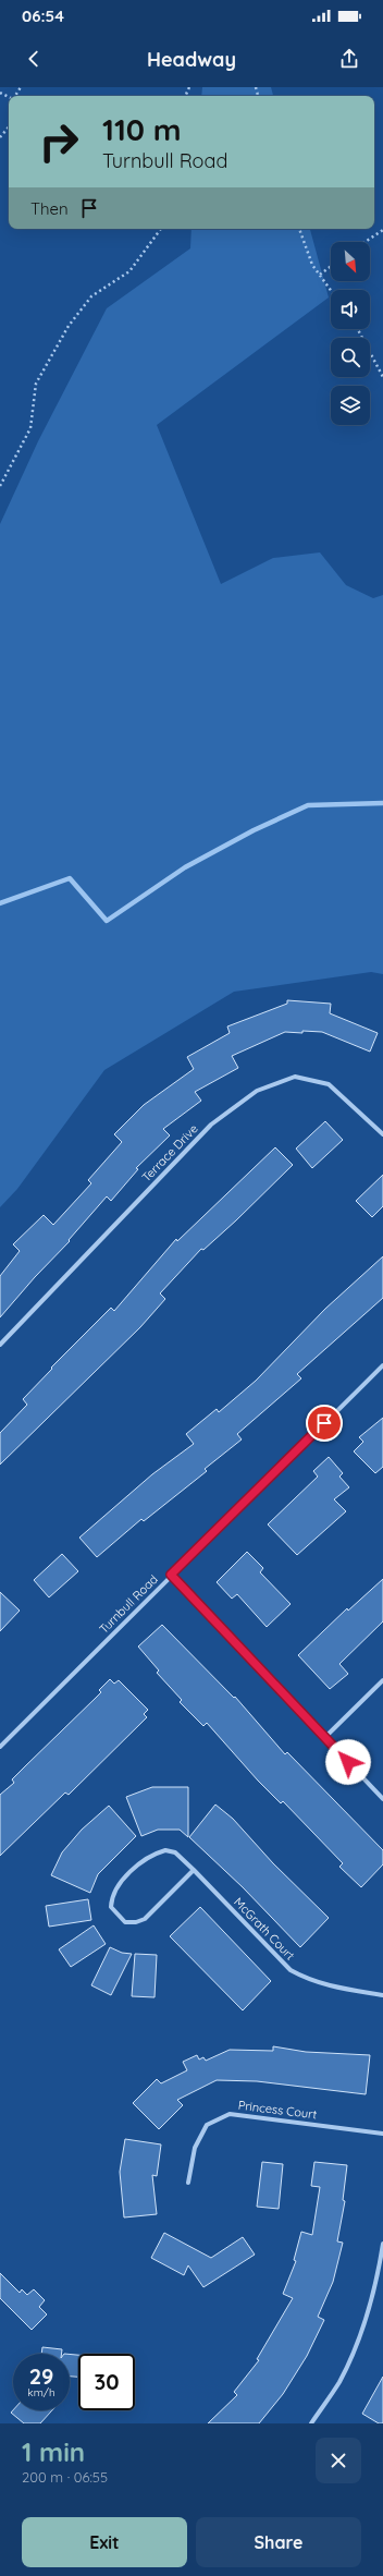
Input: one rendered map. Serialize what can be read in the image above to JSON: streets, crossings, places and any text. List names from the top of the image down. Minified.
{"streets":{"street":["Terrace Drive","Turnbull Road","McGrath Court","Princess Court"]},"north":"bottom right","page":{"status":"06:54","header":"Headway","turn":["110 m","Turnbull Road"],"then":"Then","speed":"29 km/h","limit":"30","heading":["1 min","200 m · 06:55"],"buttons":["Exit","Share"]}}
